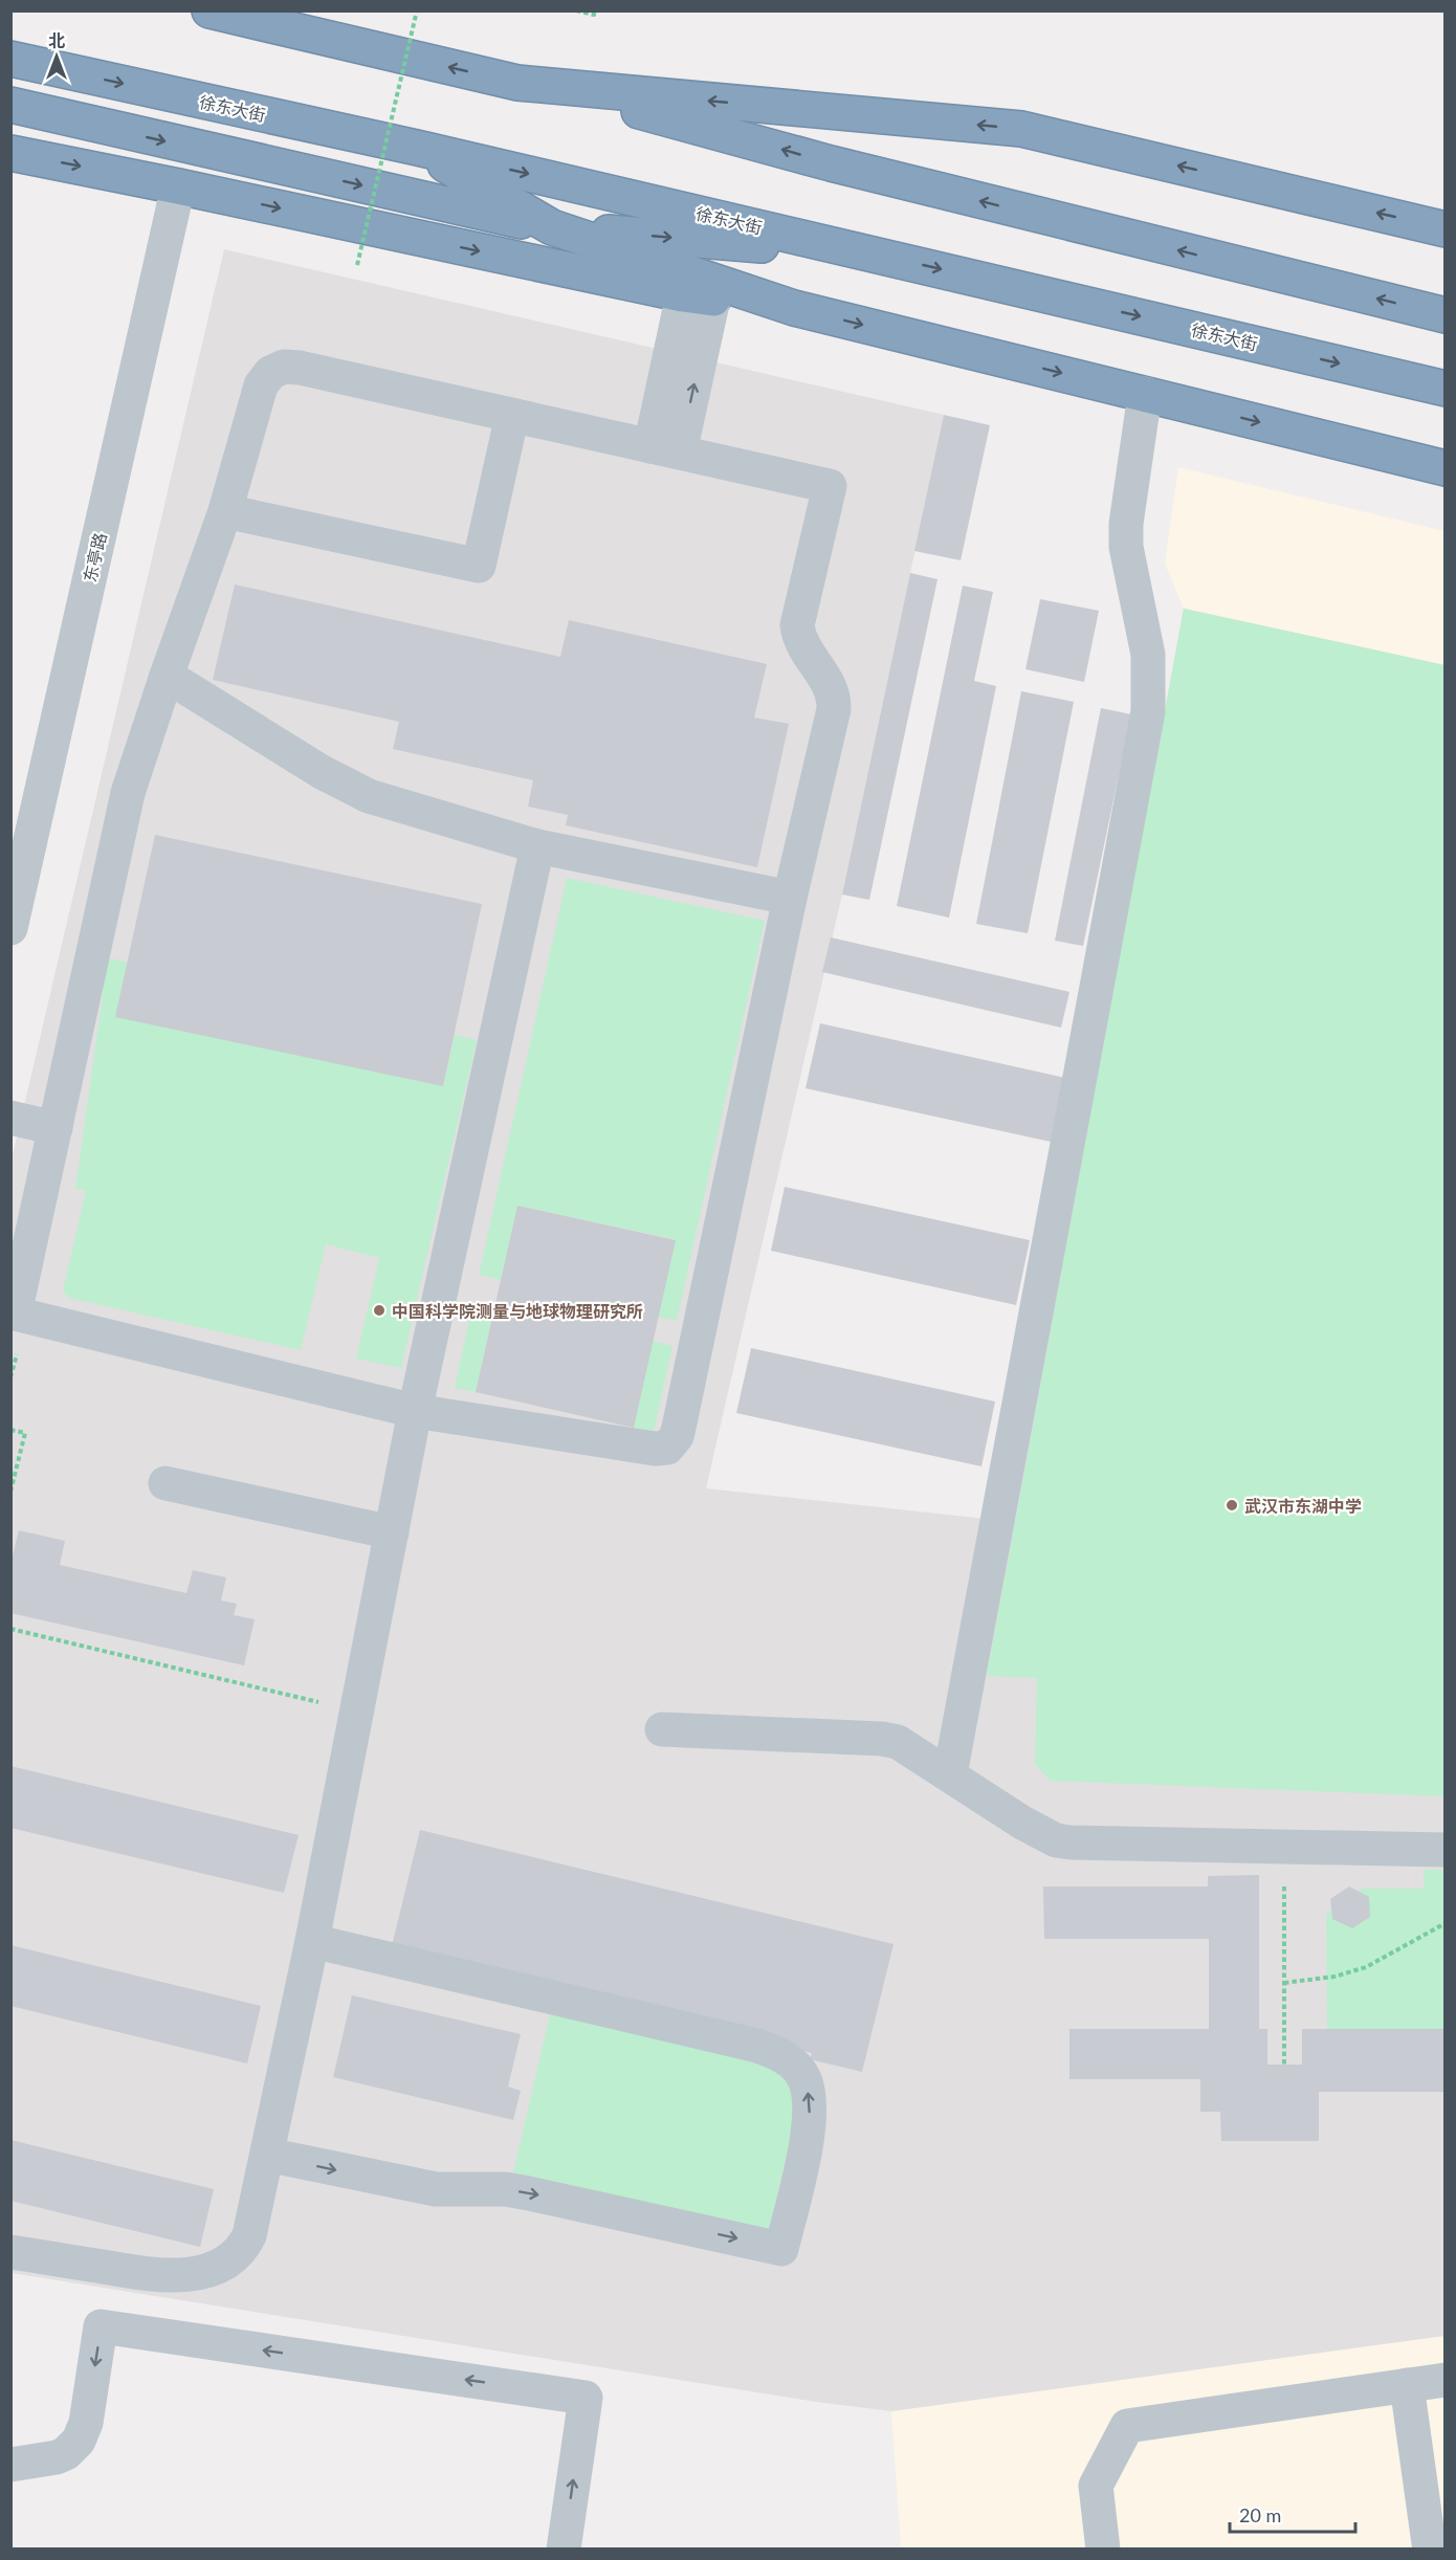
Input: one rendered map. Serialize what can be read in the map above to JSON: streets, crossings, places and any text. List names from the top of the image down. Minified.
{"streets":{"highway":["徐东大街"],"street":["东亭路"]},"places":["中国科学院测量与地球物理研究所","武汉市东湖中学"],"scale_bar":"20 m","north":"top"}
